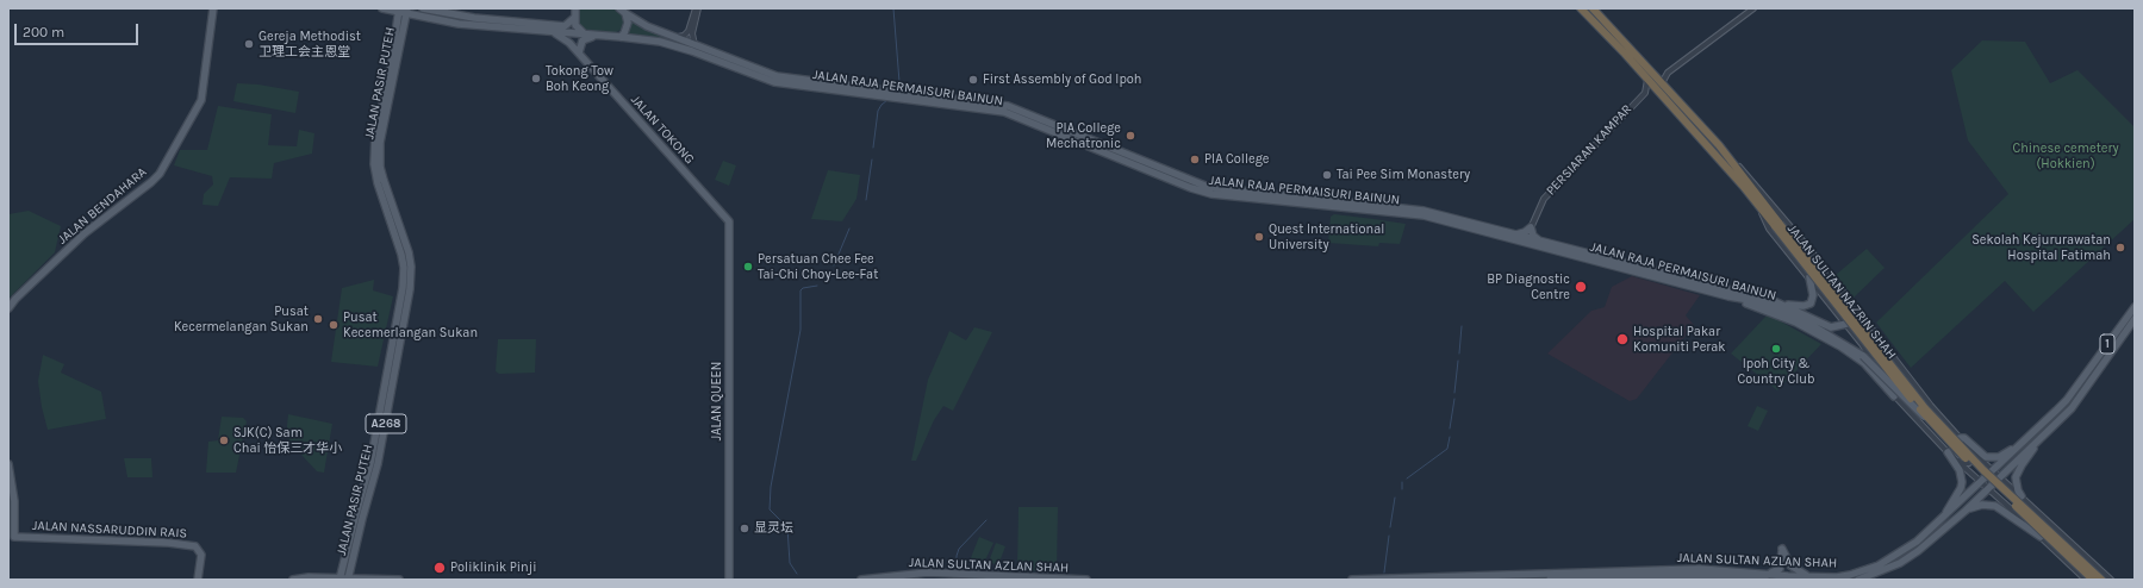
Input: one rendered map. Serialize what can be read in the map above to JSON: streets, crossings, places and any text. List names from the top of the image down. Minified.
{"streets":{"highway":["JALAN SULTAN NAZRIN SHAH"],"main road":["JALAN PASIR PUTEH","JALAN RAJA PERMAISURI BAINUN","JALAN TOKONG","JALAN BENDAHARA","1","JALAN QUEEN","A268","JALAN NASSARUDDIN RAIS","JALAN SULTAN AZLAN SHAH"],"street":["PERSIARAN KAMPAR"]},"crossings":[["JALAN PASIR PUTEH","JALAN RAJA PERMAISURI BAINUN"],["JALAN RAJA PERMAISURI BAINUN","JALAN TOKONG"],["JALAN RAJA PERMAISURI BAINUN","PERSIARAN KAMPAR"],["JALAN RAJA PERMAISURI BAINUN","JALAN SULTAN NAZRIN SHAH"],["JALAN TOKONG","JALAN QUEEN"]],"parks":["Chinese cemetery (Hokkien)"],"places":["Gereja Methodist 卫理工会主恩堂","Tokong Tow Boh Keong","First Assembly of God Ipoh","PIA College Mechatronic","PIA College","Tai Pee Sim Monastery","Quest International University","Sekolah Kejururawatan Hospital Fatimah","Persatuan Chee Fee Tai-Chi Choy-Lee-Fat","BP Diagnostic Centre","Pusat Kecermelangan Sukan","Pusat Kecemerlangan Sukan","Hospital Pakar Komuniti Perak","Ipoh City & Country Club","SJK(C) Sam Chai 怡保三才华小","显灵坛","Poliklinik Pinji"],"scale_bar":"200 m"}
